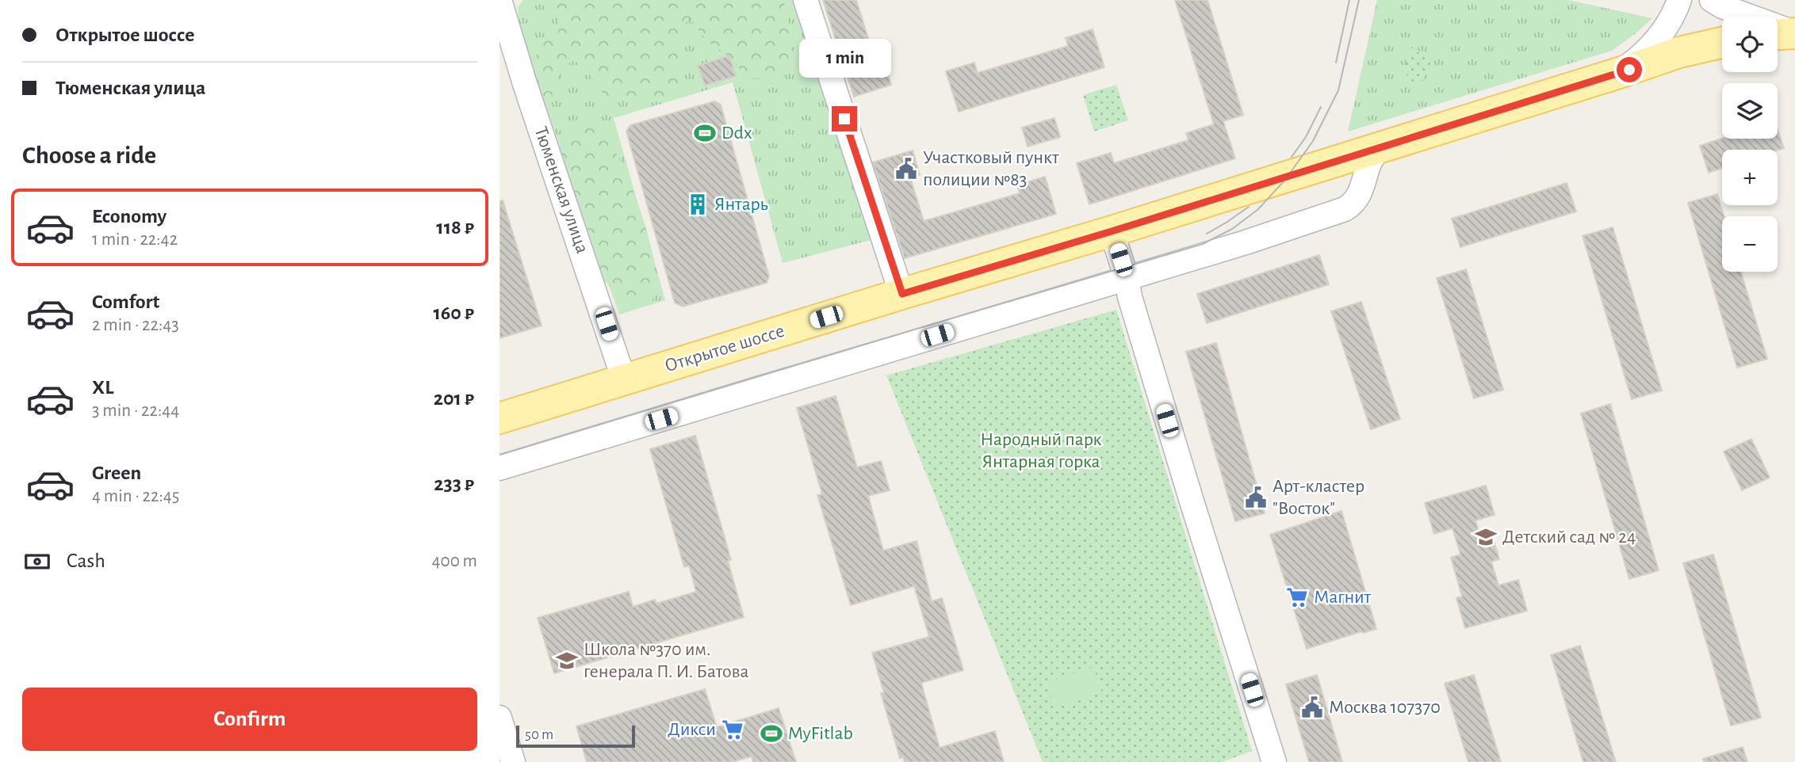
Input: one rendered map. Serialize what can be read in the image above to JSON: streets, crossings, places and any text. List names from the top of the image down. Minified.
{"streets":{"main road":["Открытое шоссе"],"street":["Тюменская улица"]},"crossings":[["Тюменская улица","Открытое шоссе"]],"parks":["Народный парк Янтарная горка"],"places":{"sports":["Ddx","MyFitlab"],"public building":["Участковый пункт полиции №83","Арт-кластер \"Восток\"","Москва 107370"],"building":["Янтарь"],"school or university":["Детский сад № 24","Школа №370 им. генерала П. И. Батова"],"supermarket":["Магнит","Дикси"]},"scale_bar":"50 m","page":{"banner":["Открытое шоссе","Тюменская улица"],"map_buttons":["+","−"],"bubble":"1 min","heading":"Choose a ride","list":[{"name":"Economy","note":"1 min · 22:42","value":"118 ₽"},{"name":"Comfort","note":"2 min · 22:43","value":"160 ₽"},{"name":"XL","note":"3 min · 22:44","value":"201 ₽"},{"name":"Green","note":"4 min · 22:45","value":"233 ₽"}],"pay":["Cash","400 m"],"buttons":"Confirm","scale":"50 m"}}
